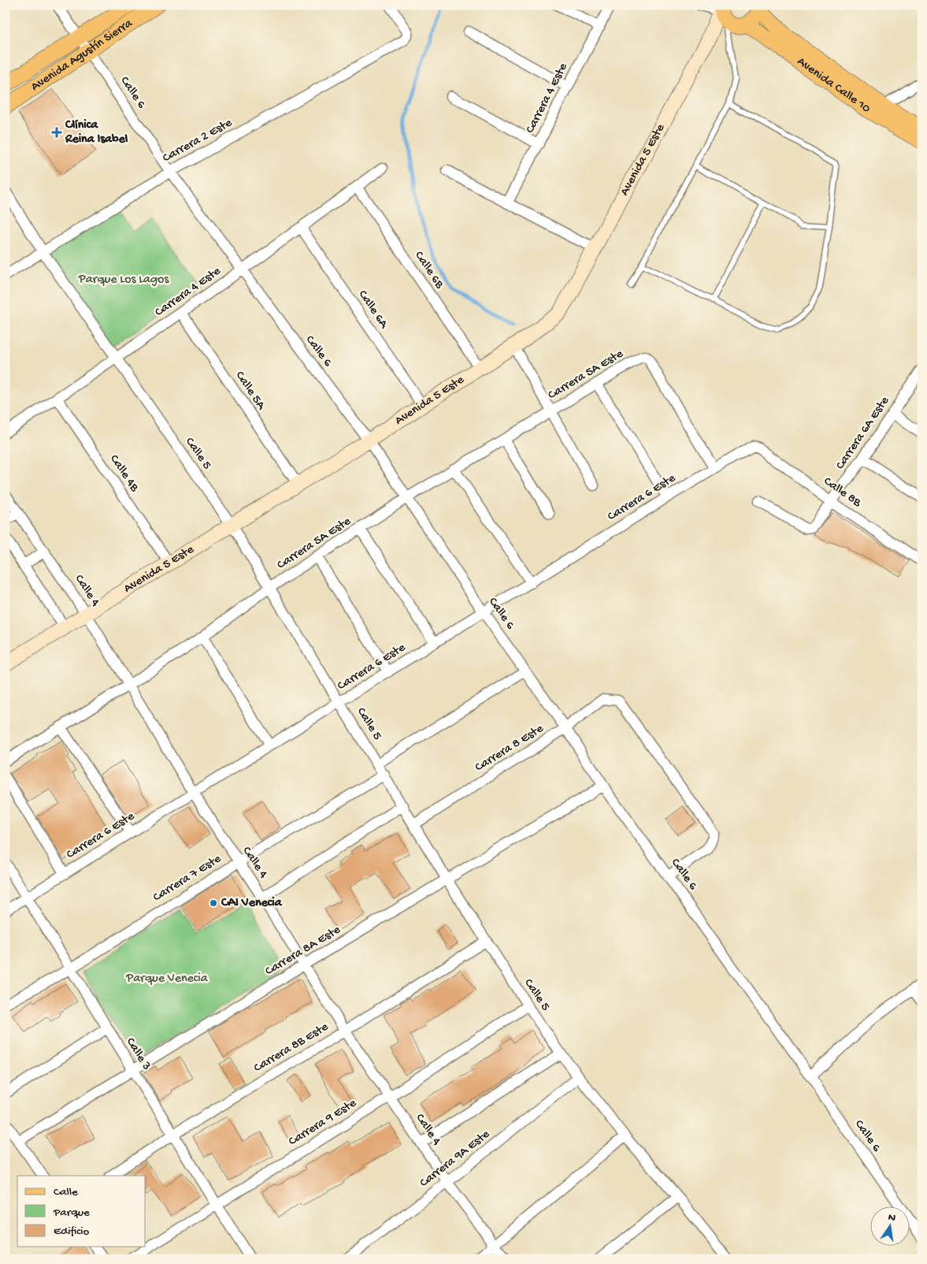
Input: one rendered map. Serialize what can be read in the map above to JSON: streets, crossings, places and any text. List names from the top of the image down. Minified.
{"streets":{"main road":["Avenida Agustín Sierra","Avenida Calle 10","Avenida 5 Este"],"street":["Calle 6","Carrera 4 Este","Carrera 2 Este","Calle 6B","Calle 6A","Carrera 5A Este","Calle 5A","Carrera 6A Este","Calle 5","Calle 4B","Calle 8B","Carrera 6 Este","Calle 4","Carrera 8 Este","Carrera 7 Este","Carrera 8A Este","Carrera 8B Este","Calle 3","Carrera 9 Este","Carrera 9A Este"]},"crossings":[["Avenida Agustín Sierra","Calle 6"],["Calle 6","Carrera 4 Este"],["Calle 6","Carrera 2 Este"],["Calle 6","Avenida 5 Este"],["Calle 6","Carrera 5A Este"],["Calle 6","Carrera 6 Este"],["Calle 6","Carrera 8 Este"],["Calle 6","Carrera 8A Este"],["Carrera 4 Este","Calle 6B"],["Carrera 4 Este","Calle 6A"],["Carrera 4 Este","Calle 5A"],["Carrera 4 Este","Calle 5"],["Carrera 4 Este","Calle 4B"],["Carrera 2 Este","Calle 5"],["Avenida 5 Este","Calle 6B"],["Avenida 5 Este","Calle 6A"],["Avenida 5 Este","Calle 5A"],["Avenida 5 Este","Calle 5"],["Avenida 5 Este","Calle 4B"],["Avenida 5 Este","Calle 4"],["Carrera 5A Este","Calle 5"],["Carrera 5A Este","Carrera 6 Este"],["Carrera 5A Este","Calle 4"],["Carrera 6A Este","Calle 8B"],["Calle 5","Carrera 6 Este"],["Calle 5","Carrera 8 Este"],["Calle 5","Carrera 7 Este"],["Calle 5","Carrera 8A Este"],["Calle 5","Carrera 8B Este"],["Calle 5","Carrera 9 Este"],["Calle 5","Carrera 9A Este"],["Calle 8B","Carrera 6 Este"],["Carrera 6 Este","Calle 4"],["Carrera 6 Este","Calle 3"],["Calle 4","Carrera 7 Este"],["Calle 4","Carrera 8A Este"],["Calle 4","Carrera 8B Este"],["Calle 4","Carrera 9 Este"],["Calle 4","Carrera 9A Este"],["Carrera 7 Este","Calle 3"],["Carrera 8A Este","Calle 3"],["Carrera 8B Este","Calle 3"],["Calle 3","Carrera 9 Este"]],"parks":["Parque Los Lagos","Parque Venecia"],"places":{"health":["Clínica Reina Isabel"],"other":["CAI Venecia"]},"legend":["Calle","Parque","Edificio"],"north":"top"}
